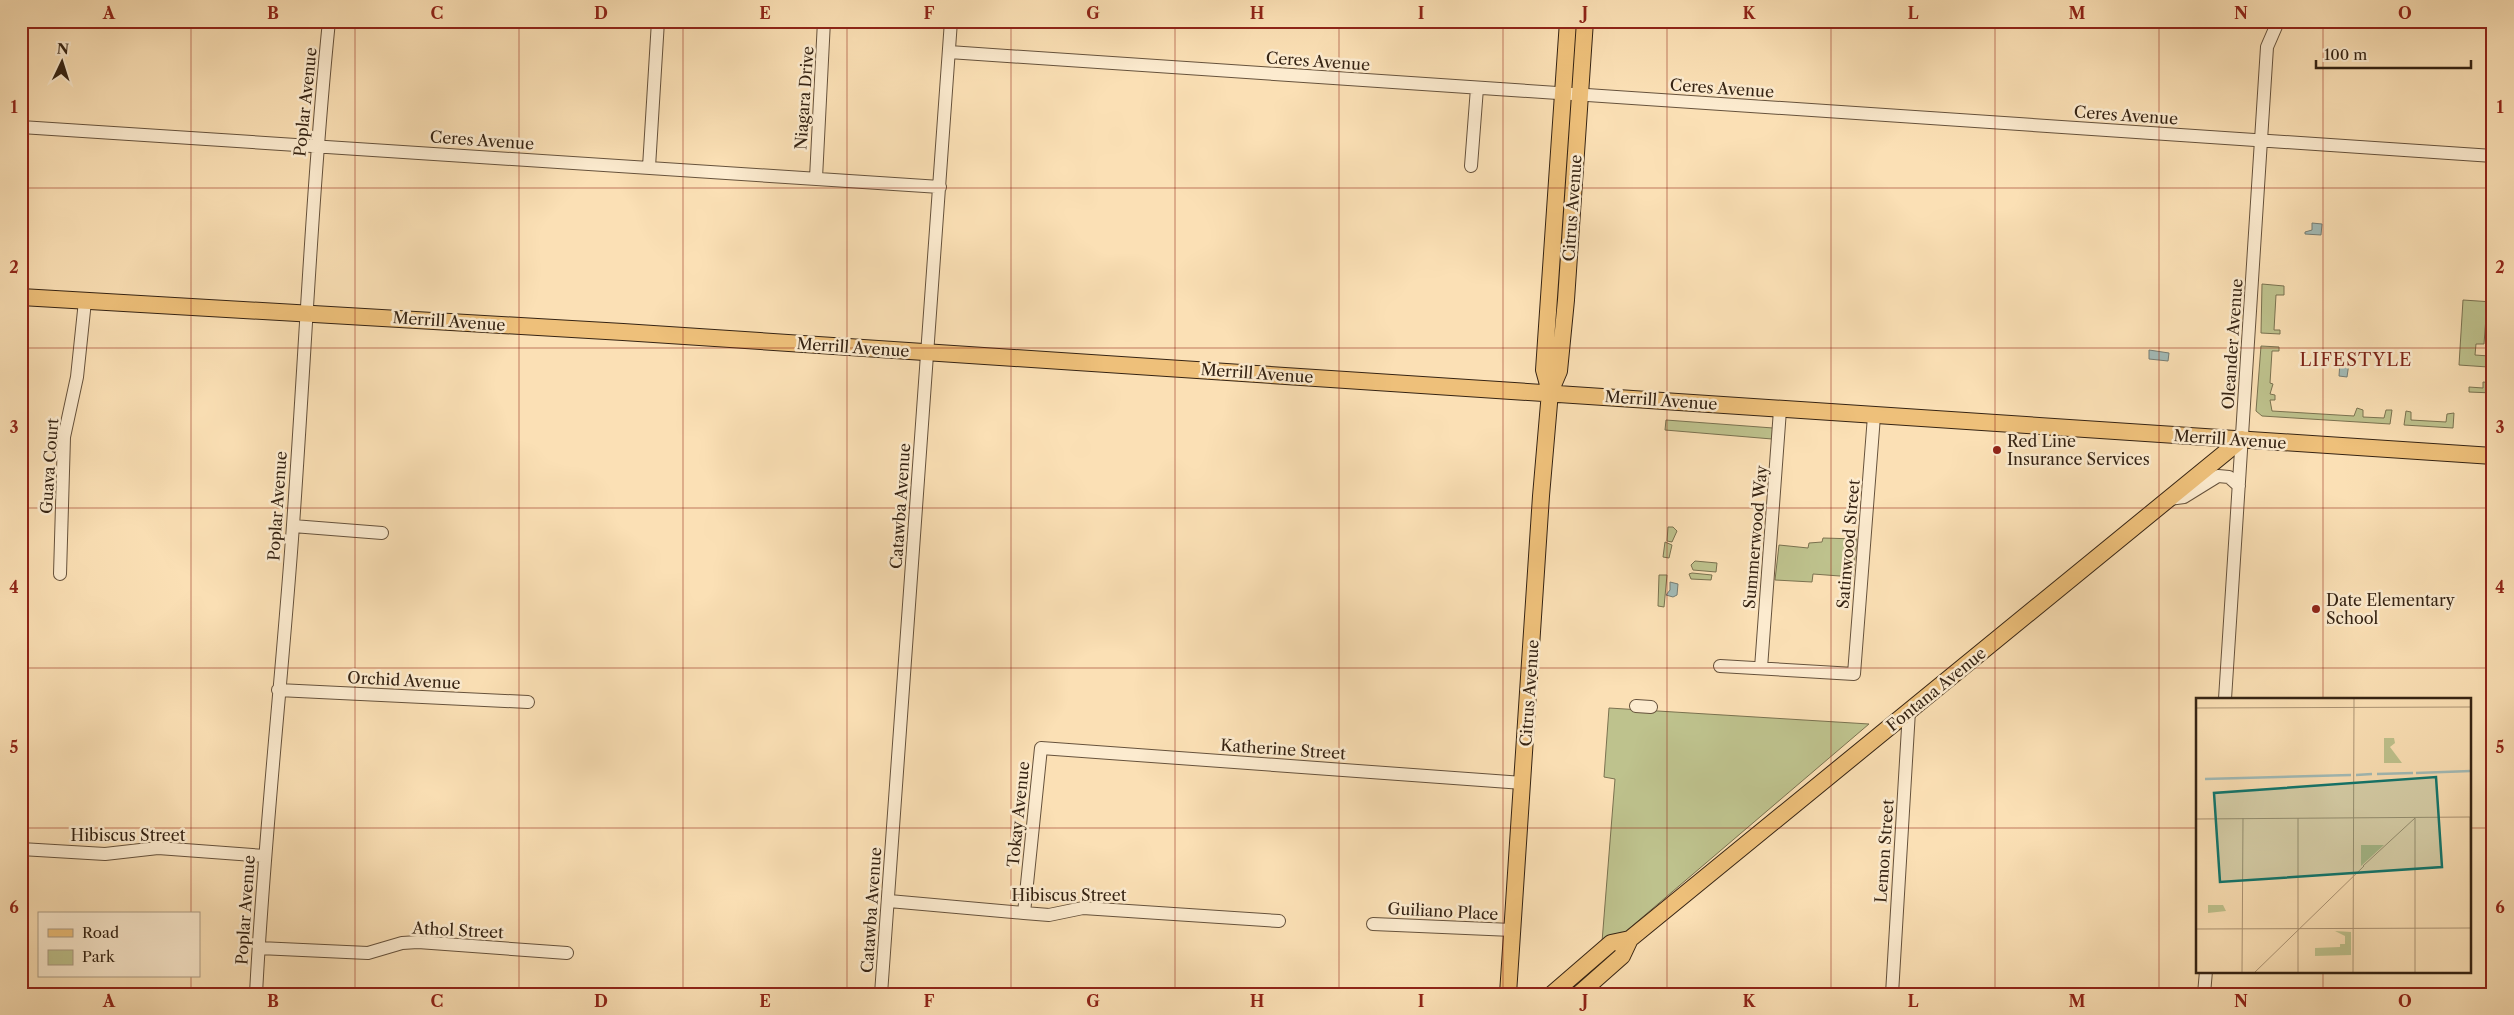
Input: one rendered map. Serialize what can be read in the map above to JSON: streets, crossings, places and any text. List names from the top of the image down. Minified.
{"streets":{"main road":["Citrus Avenue","Merrill Avenue","Fontana Avenue"],"street":["Ceres Avenue","Niagara Drive","Poplar Avenue","Oleander Avenue","Guava Court","Catawba Avenue","Summerwood Way","Satinwood Street","Orchid Avenue","Katherine Street","Tokay Avenue","Hibiscus Street","Lemon Street","Guiliano Place","Athol Street"]},"crossings":[["Ceres Avenue","Niagara Drive"],["Ceres Avenue","Poplar Avenue"],["Ceres Avenue","Citrus Avenue"],["Ceres Avenue","Oleander Avenue"],["Ceres Avenue","Catawba Avenue"],["Poplar Avenue","Merrill Avenue"],["Poplar Avenue","Orchid Avenue"],["Poplar Avenue","Hibiscus Street"],["Poplar Avenue","Athol Street"],["Citrus Avenue","Merrill Avenue"],["Citrus Avenue","Katherine Street"],["Citrus Avenue","Guiliano Place"],["Merrill Avenue","Oleander Avenue"],["Merrill Avenue","Guava Court"],["Merrill Avenue","Catawba Avenue"],["Merrill Avenue","Summerwood Way"],["Merrill Avenue","Satinwood Street"],["Merrill Avenue","Fontana Avenue"],["Oleander Avenue","Fontana Avenue"],["Catawba Avenue","Hibiscus Street"],["Summerwood Way","Satinwood Street"],["Fontana Avenue","Lemon Street"],["Katherine Street","Tokay Avenue"],["Tokay Avenue","Hibiscus Street"]],"districts":["LIFESTYLE"],"places":["Red Line Insurance Services","Date Elementary School"],"legend":["Road","Park"],"scale_bar":"100 m","north":"top","grid":{"columns":["A","B","C","D","E","F","G","H","I","J","K","L","M","N","O"],"rows":["1","2","3","4","5","6"]}}
